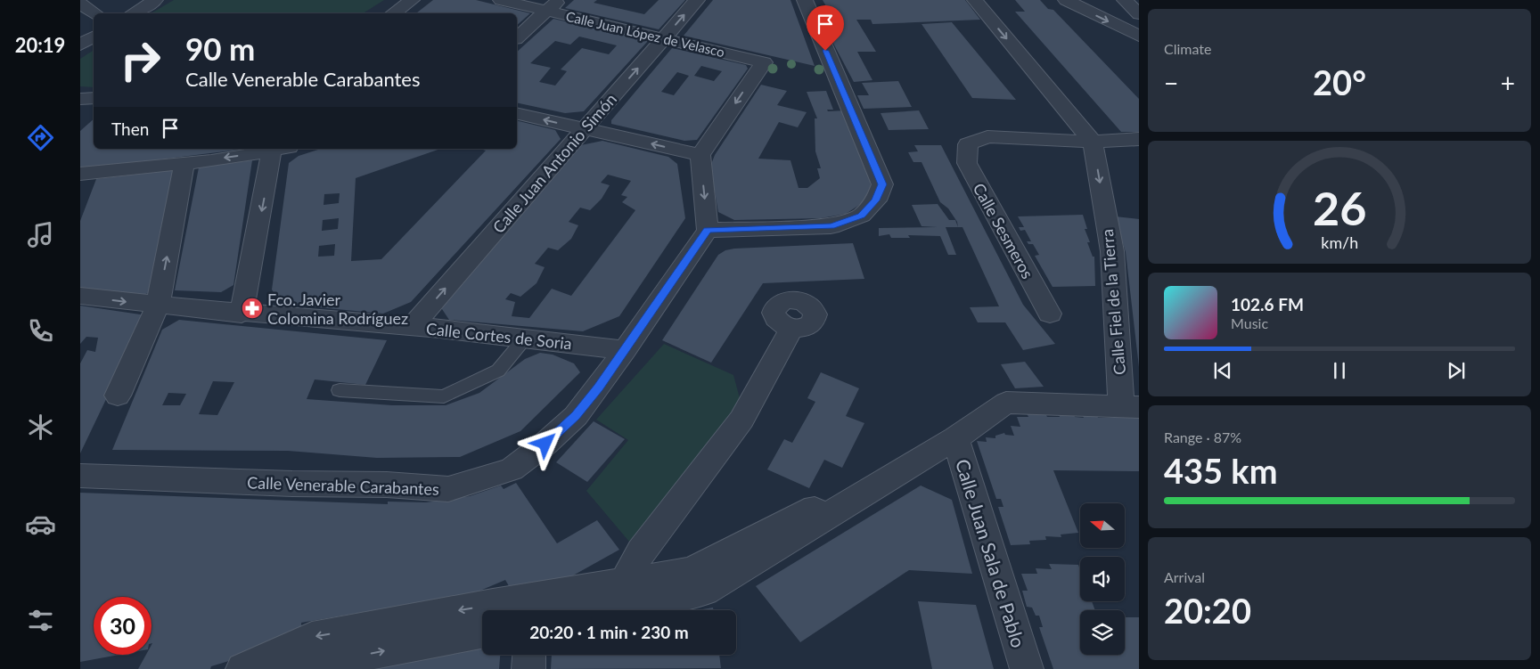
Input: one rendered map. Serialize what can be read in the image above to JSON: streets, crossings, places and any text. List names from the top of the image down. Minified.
{"streets":{"street":["Calle Juan López de Velasco","Calle Juan Antonio Simón","Calle Sesmeros","Calle Fiel de la Tierra","Calle Cortes de Soria","Calle Venerable Carabantes","Calle Juan Sala de Pablo"]},"crossings":[["Calle Juan López de Velasco","Calle Juan Antonio Simón"],["Calle Juan Antonio Simón","Calle Cortes de Soria"],["Calle Sesmeros","Calle Fiel de la Tierra"],["Calle Cortes de Soria","Calle Venerable Carabantes"]],"one_way":["Calle Juan Antonio Simón","Calle Fiel de la Tierra"],"places":{"pharmacy":["Fco. Javier Colomina Rodríguez"]},"north":"left","page":{"tabs":"20:19","tile":["Climate",["Range · 87%","435 km"],["Arrival","20:20"]],"turn":["90 m","Calle Venerable Carabantes"],"heat":["−","20°","+"],"then":"Then","song":["102.6 FM","Music"],"limit":"30","trip":"20:20 · 1 min · 230 m","gauge":["26","km/h"]}}
